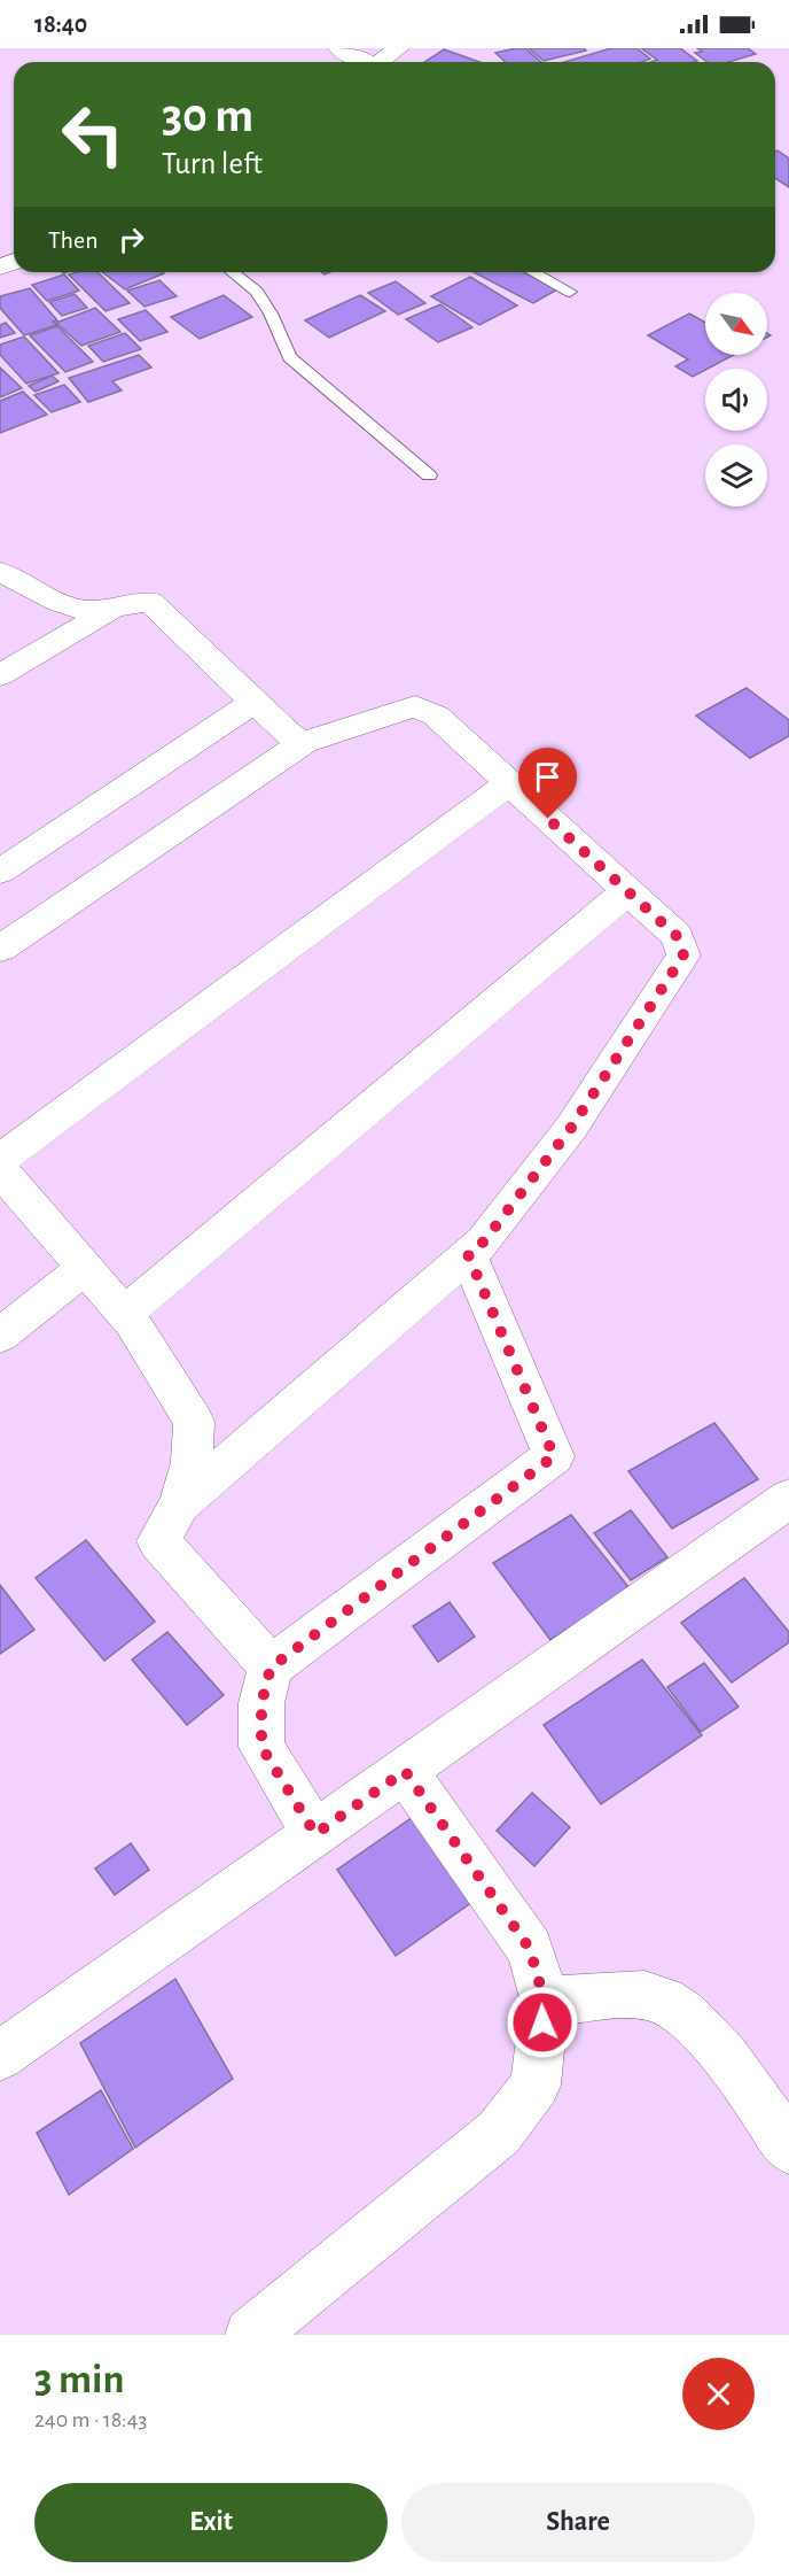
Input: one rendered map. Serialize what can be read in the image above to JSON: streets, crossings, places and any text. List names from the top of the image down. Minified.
{"north":"bottom right","page":{"status":"18:40","turn":["30 m","Turn left"],"then":"Then","heading":["3 min","240 m · 18:43"],"buttons":["Exit","Share"]}}
